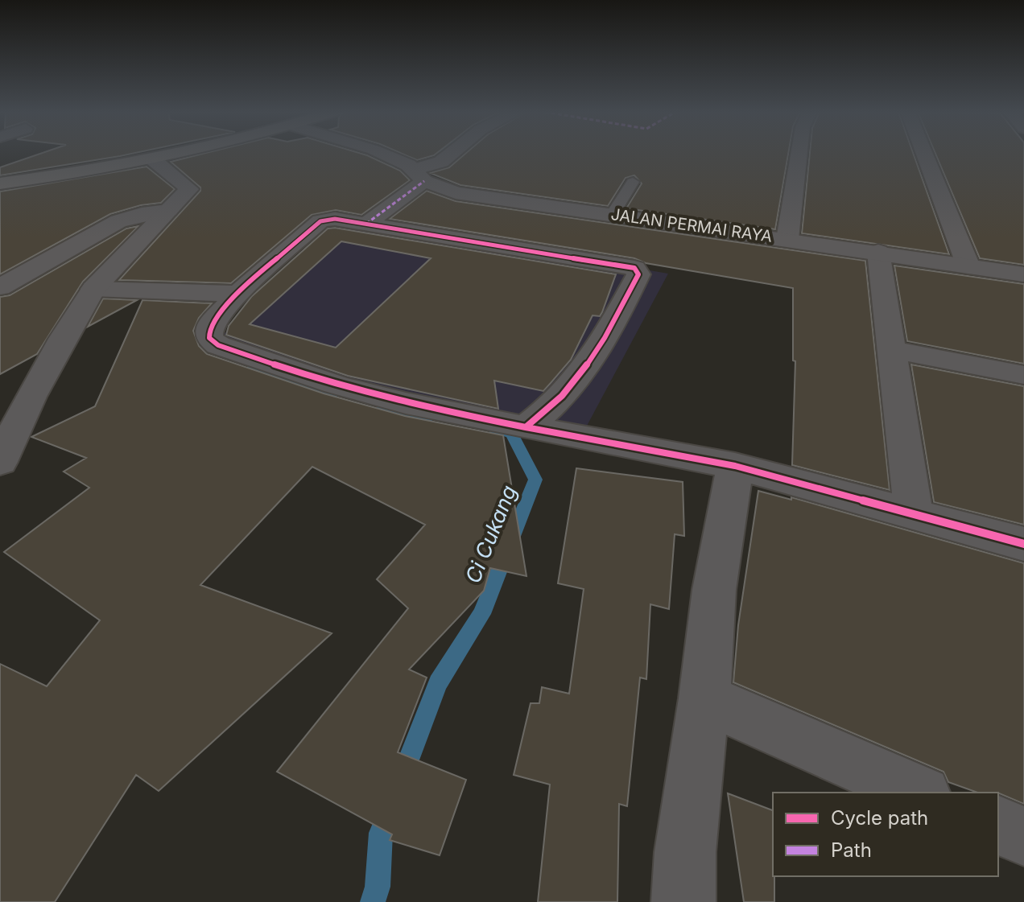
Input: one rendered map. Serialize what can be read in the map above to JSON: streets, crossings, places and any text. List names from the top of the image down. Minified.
{"streets":{"street":["JALAN PERMAI RAYA"]},"water":["Ci Cukang"],"legend":["Cycle path","Path"]}
